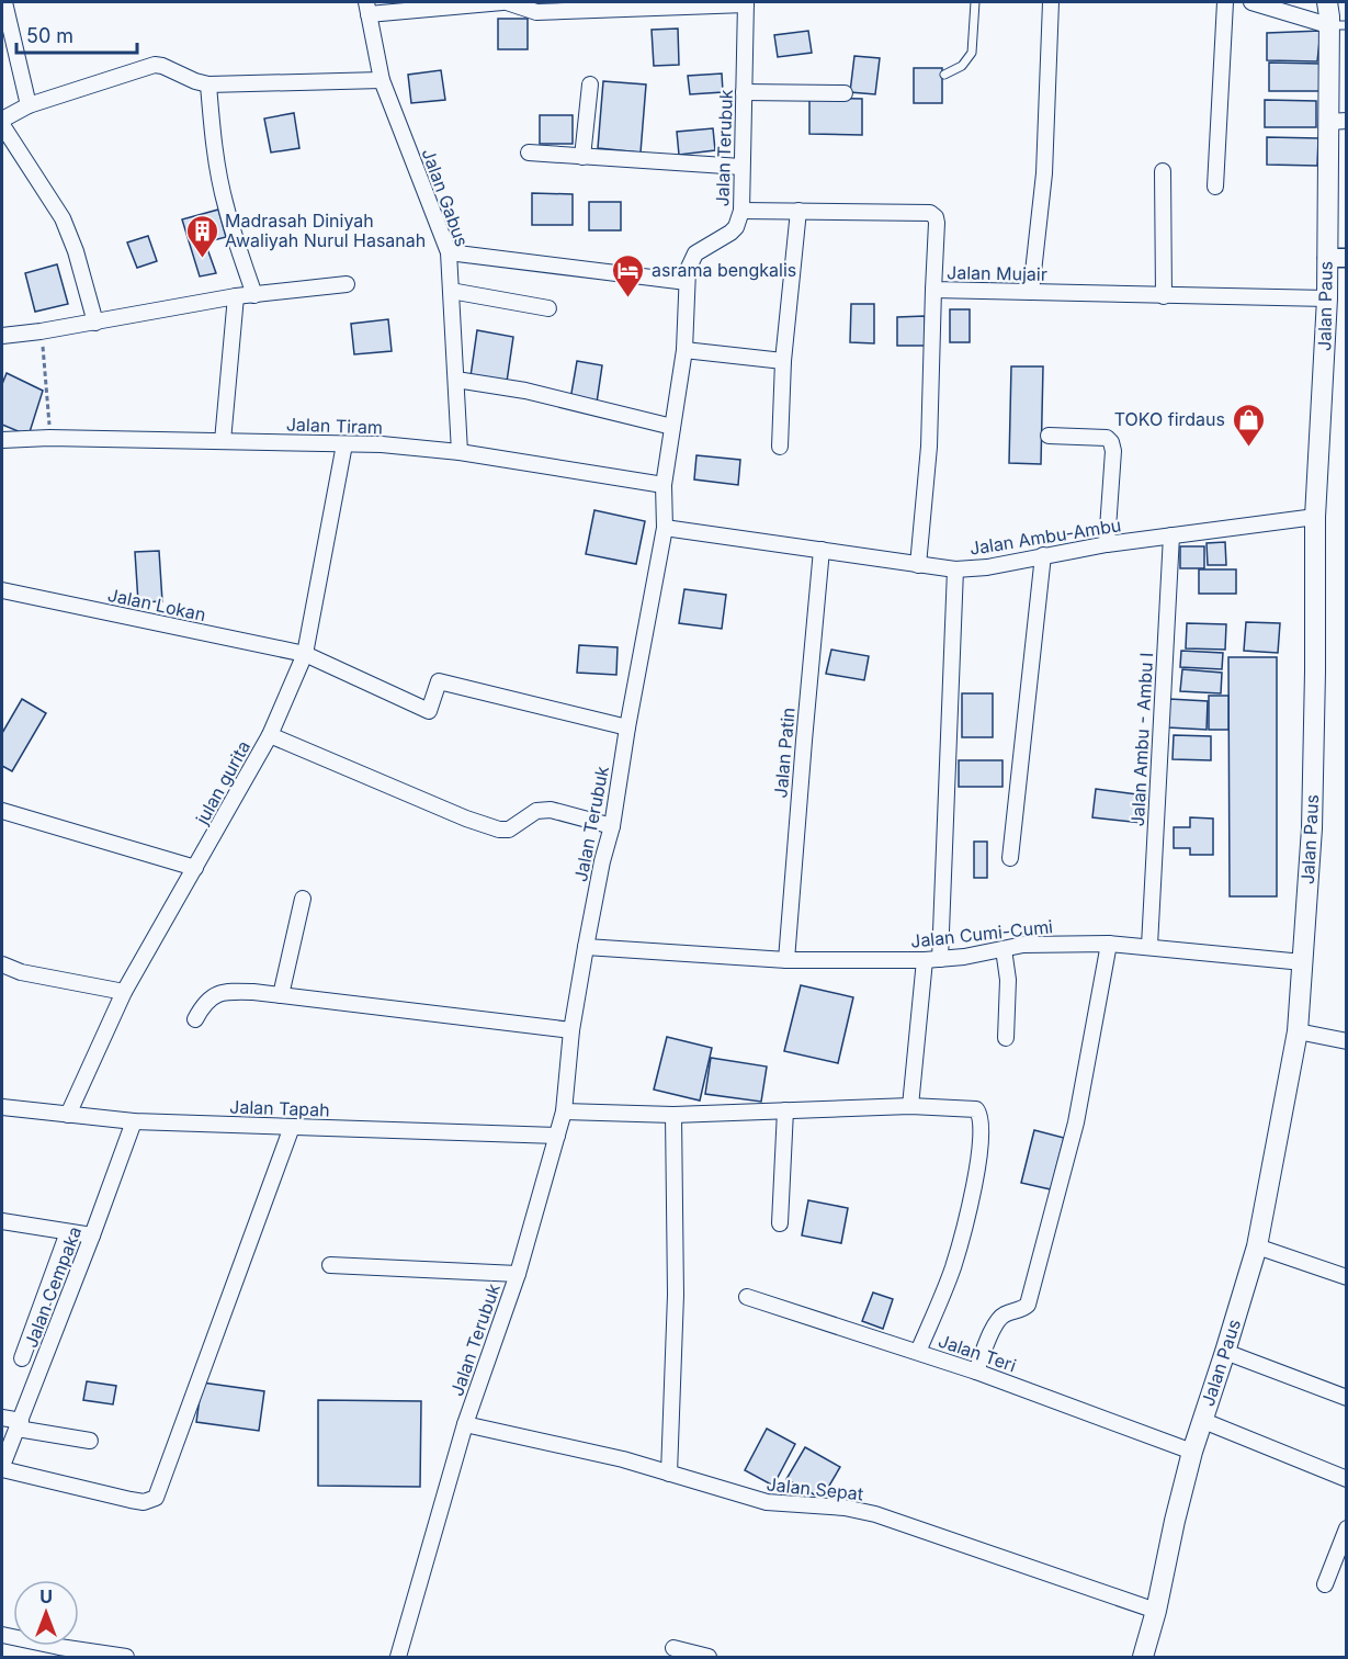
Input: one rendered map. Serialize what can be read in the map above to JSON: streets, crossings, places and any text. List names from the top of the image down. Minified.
{"streets":{"main road":["Jalan Paus"],"street":["Jalan Terubuk","Jalan Gabus","Jalan Mujair","Jalan Tiram","Jalan Ambu-Ambu","Jalan Lokan","Jalan Ambu - Ambu I","Jalan Patin","julan gurita","Jalan Cumi-Cumi","Jalan Tapah","Jalan Cempaka","Jalan Teri","Jalan Sepat"]},"crossings":[["Jalan Terubuk","Jalan Mujair"],["Jalan Terubuk","Jalan Tiram"],["Jalan Terubuk","Jalan Ambu-Ambu"],["Jalan Terubuk","Jalan Lokan"],["Jalan Terubuk","Jalan Cumi-Cumi"],["Jalan Terubuk","Jalan Tapah"],["Jalan Terubuk","Jalan Sepat"],["Jalan Gabus","Jalan Tiram"],["Jalan Mujair","Jalan Paus"],["Jalan Paus","Jalan Ambu-Ambu"],["Jalan Paus","Jalan Cumi-Cumi"],["Jalan Paus","Jalan Teri"],["Jalan Paus","Jalan Sepat"],["Jalan Tiram","julan gurita"],["Jalan Ambu-Ambu","Jalan Ambu - Ambu I"],["Jalan Ambu-Ambu","Jalan Patin"],["Jalan Lokan","julan gurita"],["Jalan Ambu - Ambu I","Jalan Cumi-Cumi"],["Jalan Patin","Jalan Cumi-Cumi"],["julan gurita","Jalan Tapah"],["Jalan Tapah","Jalan Cempaka"]],"places":{"building":["Madrasah Diniyah Awaliyah Nurul Hasanah"],"hotel":["asrama bengkalis"],"shop":["TOKO firdaus"]},"scale_bar":"50 m","north":"top"}
